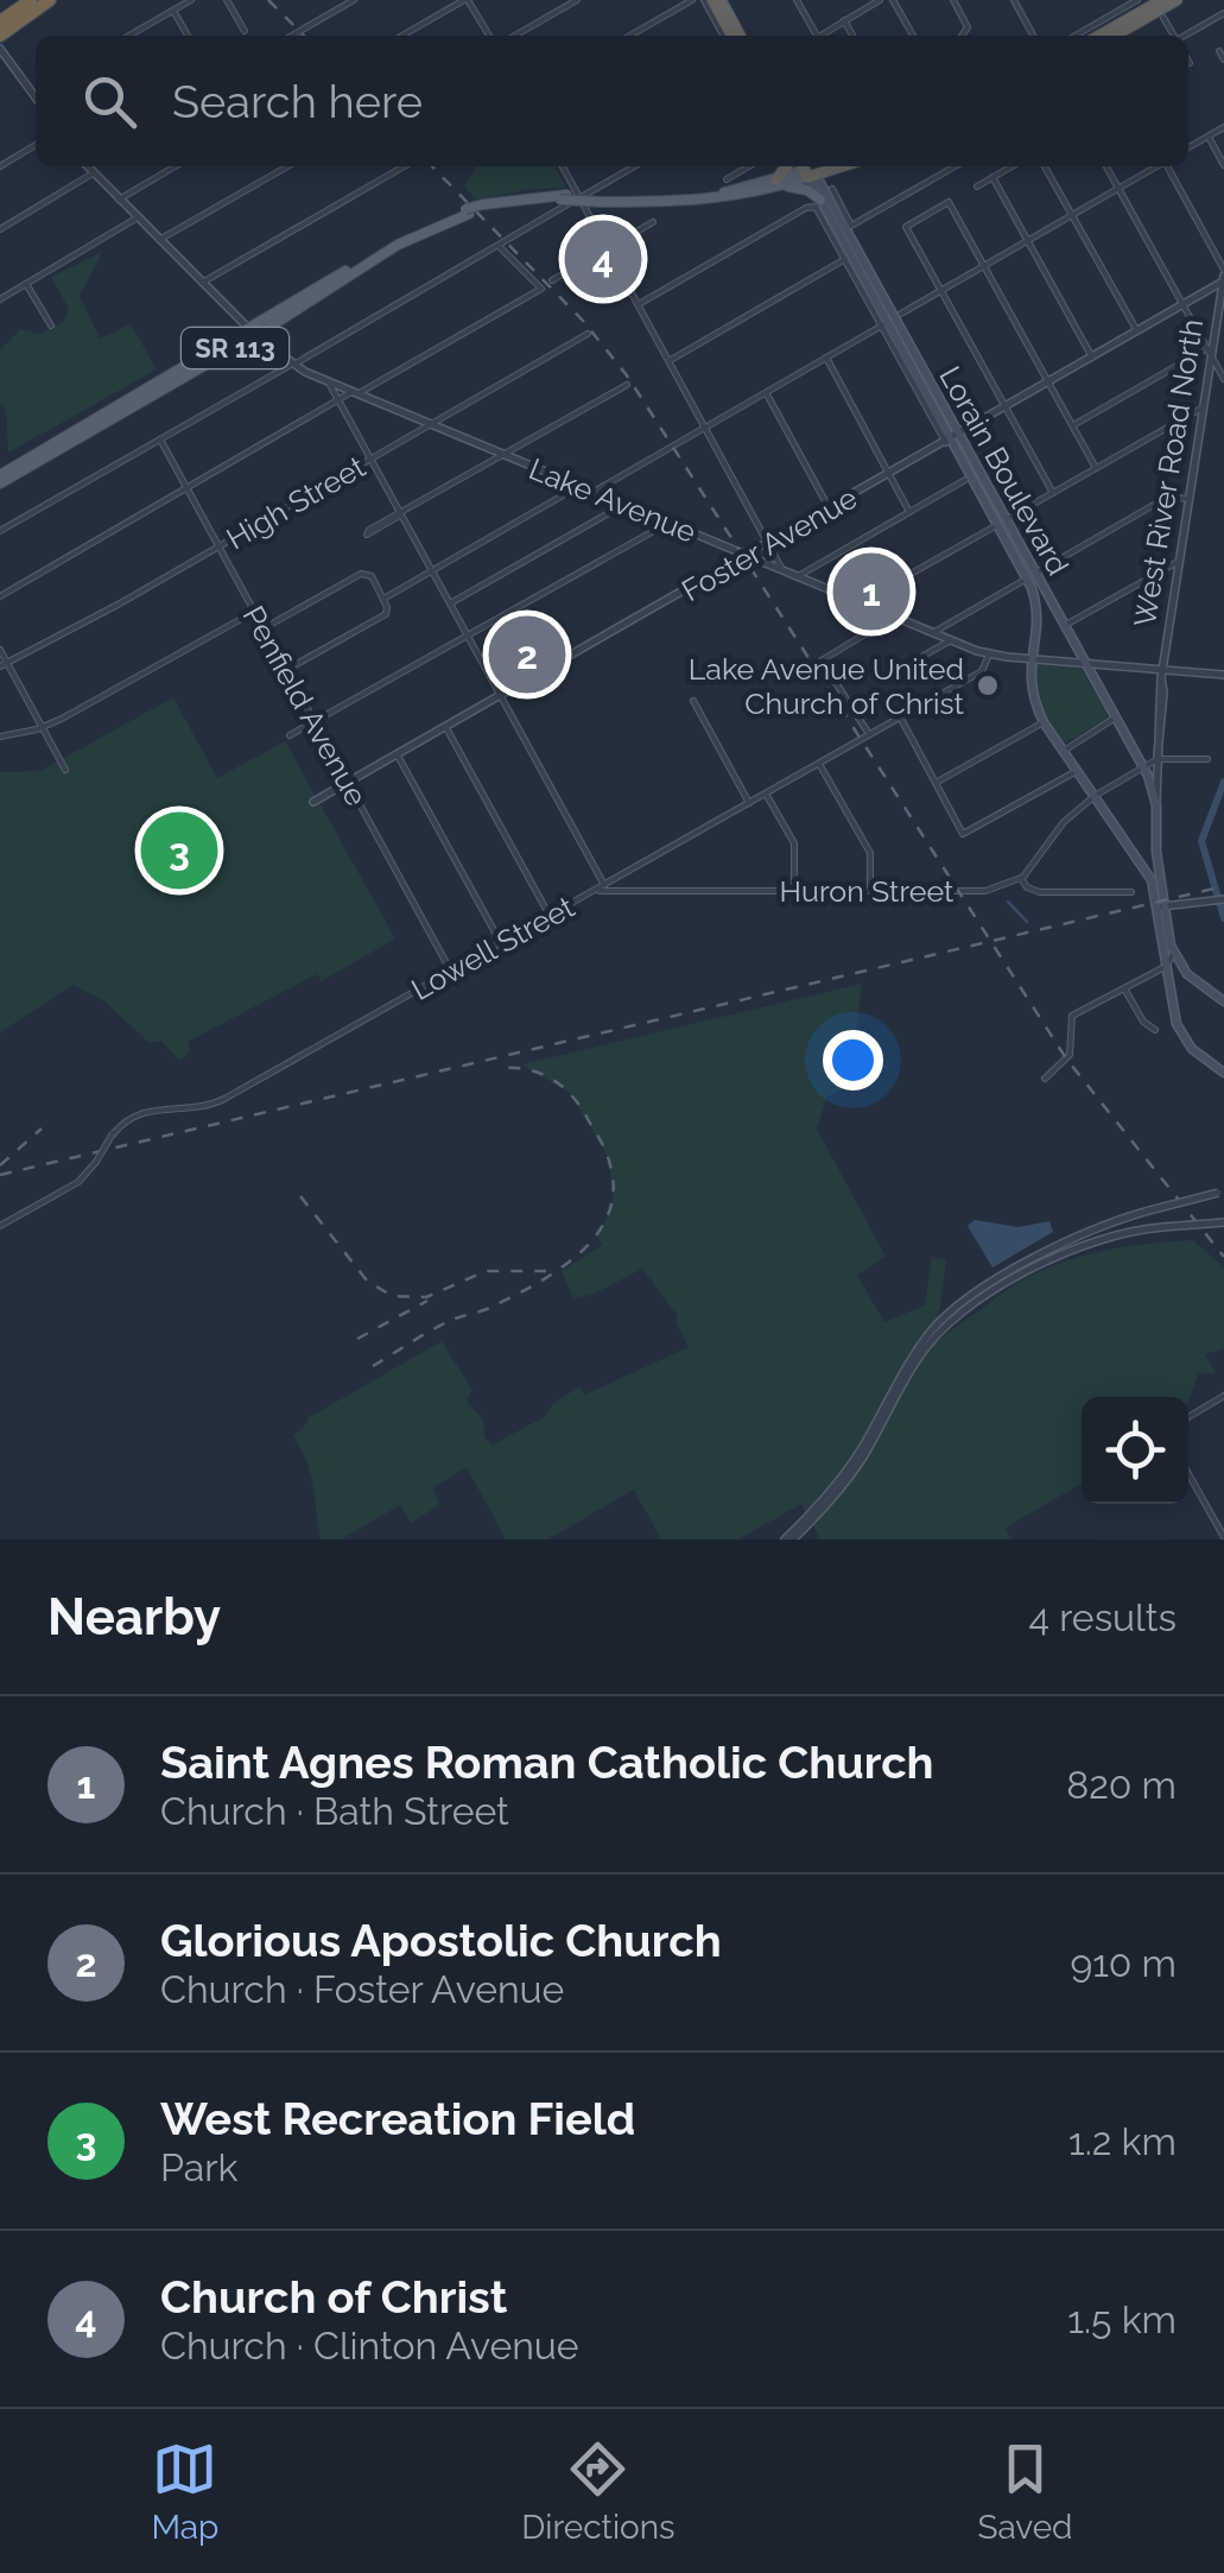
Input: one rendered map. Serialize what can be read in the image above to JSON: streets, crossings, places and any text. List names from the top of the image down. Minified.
{"streets":{"main road":["SR 113","Lorain Boulevard","West River Road North"],"street":["Lake Avenue","High Street","Foster Avenue","Penfield Avenue","Huron Street","Lowell Street"]},"crossings":[["SR 113","Lorain Boulevard"],["SR 113","Lake Avenue"],["Lorain Boulevard","West River Road North"],["Lorain Boulevard","Lake Avenue"],["Lorain Boulevard","Foster Avenue"],["West River Road North","Lake Avenue"],["West River Road North","Foster Avenue"],["Lake Avenue","High Street"],["Lake Avenue","Foster Avenue"],["Lake Avenue","Lowell Street"],["High Street","Penfield Avenue"],["Foster Avenue","Penfield Avenue"],["Penfield Avenue","Lowell Street"],["Huron Street","Lowell Street"]],"places":["Lake Avenue United Church of Christ"],"page":{"search":"Search here","pins":["4","1","2","3"],"heading":["Nearby","4 results"],"list":[{"mark":"1","name":"Saint Agnes Roman Catholic Church","note":"Church · Bath Street","value":"820 m"},{"mark":"2","name":"Glorious Apostolic Church","note":"Church · Foster Avenue","value":"910 m"},{"mark":"3","name":"West Recreation Field","note":"Park","value":"1.2 km"},{"mark":"4","name":"Church of Christ","note":"Church · Clinton Avenue","value":"1.5 km"}],"nav":["Map","Directions","Saved"]}}
